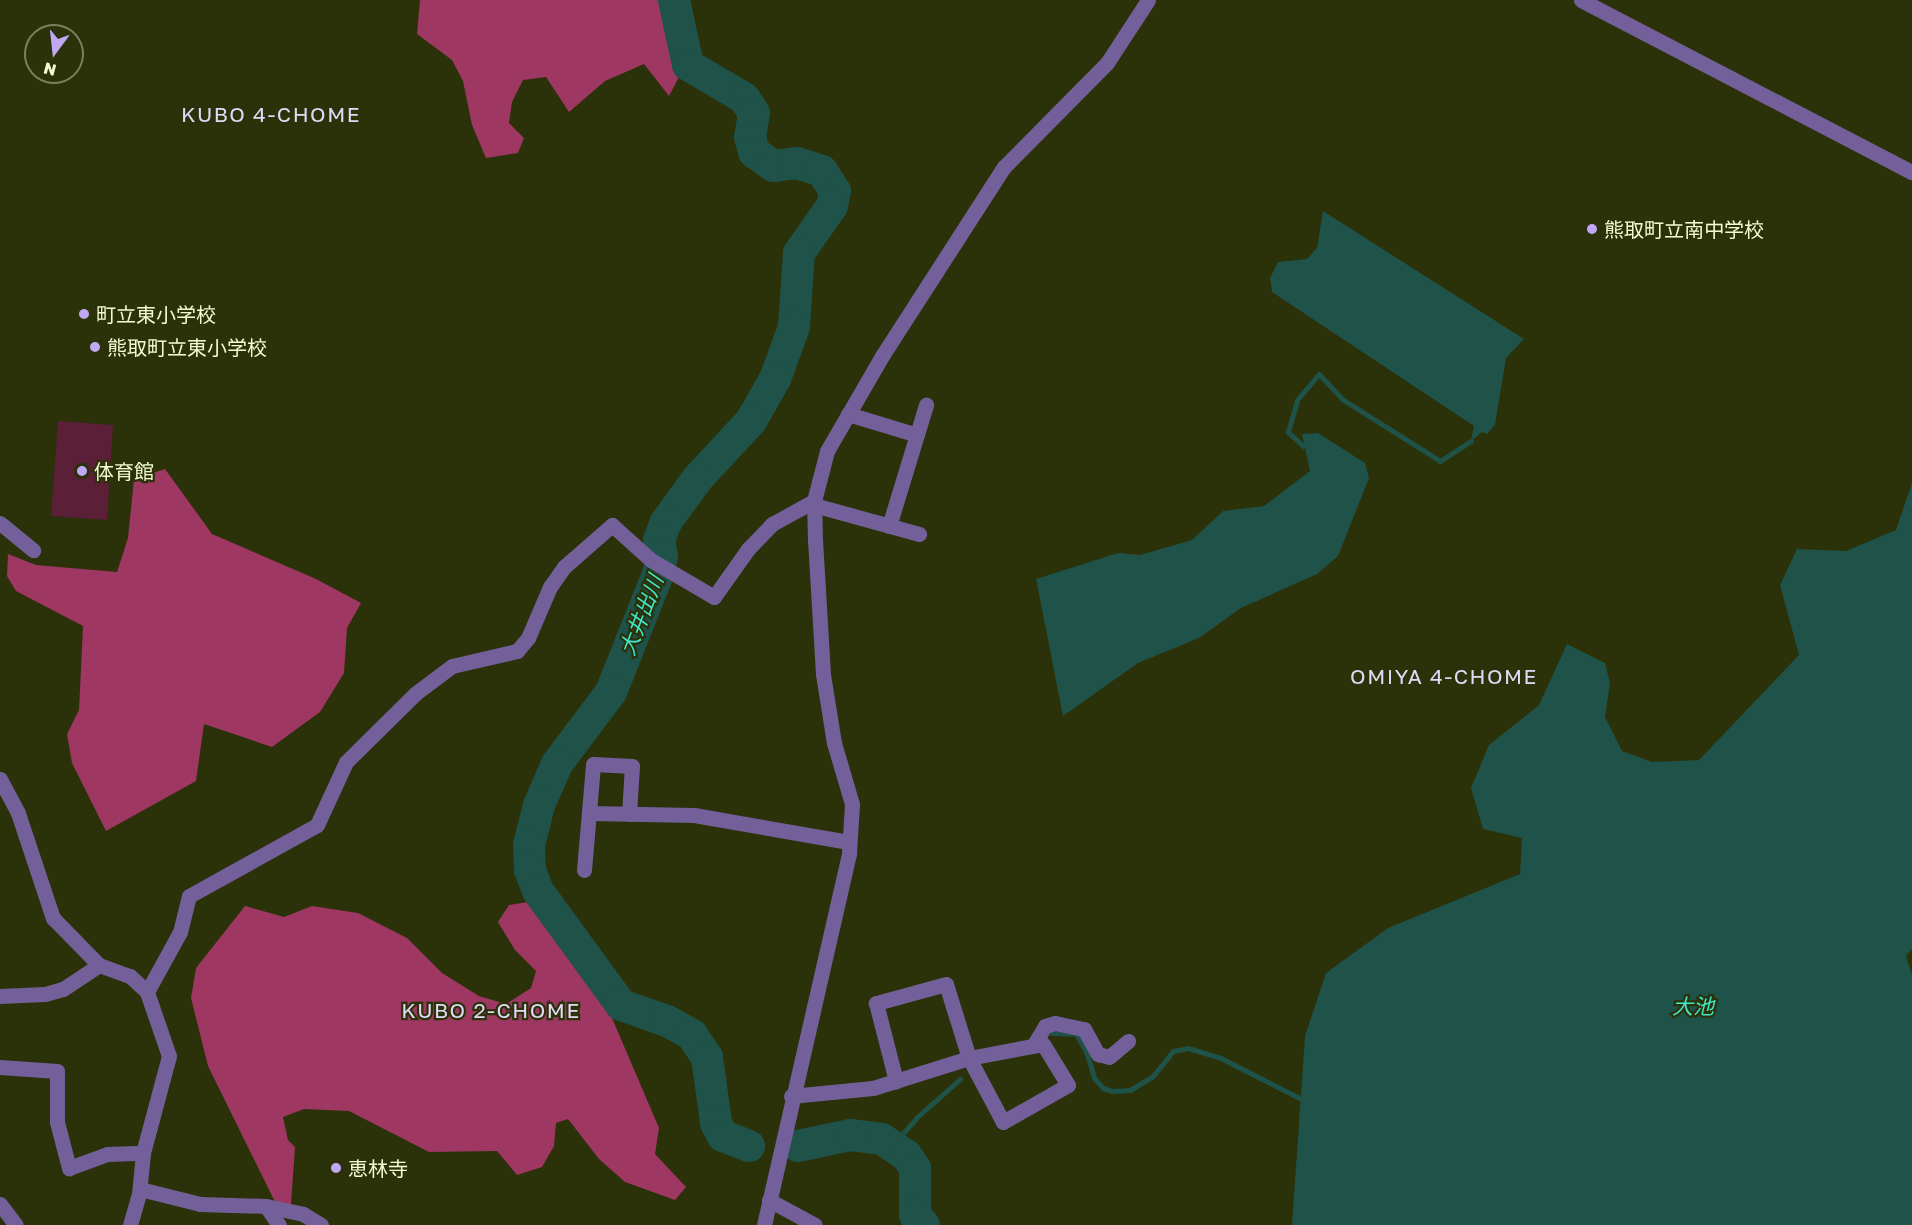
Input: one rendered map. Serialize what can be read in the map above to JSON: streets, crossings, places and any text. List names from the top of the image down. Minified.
{"districts":["KUBO 4-CHOME","OMIYA 4-CHOME","KUBO 2-CHOME"],"water":["大井出川","大池"],"places":["熊取町立南中学校","町立東小学校","熊取町立東小学校","体育館","恵林寺"],"north":"bottom"}
